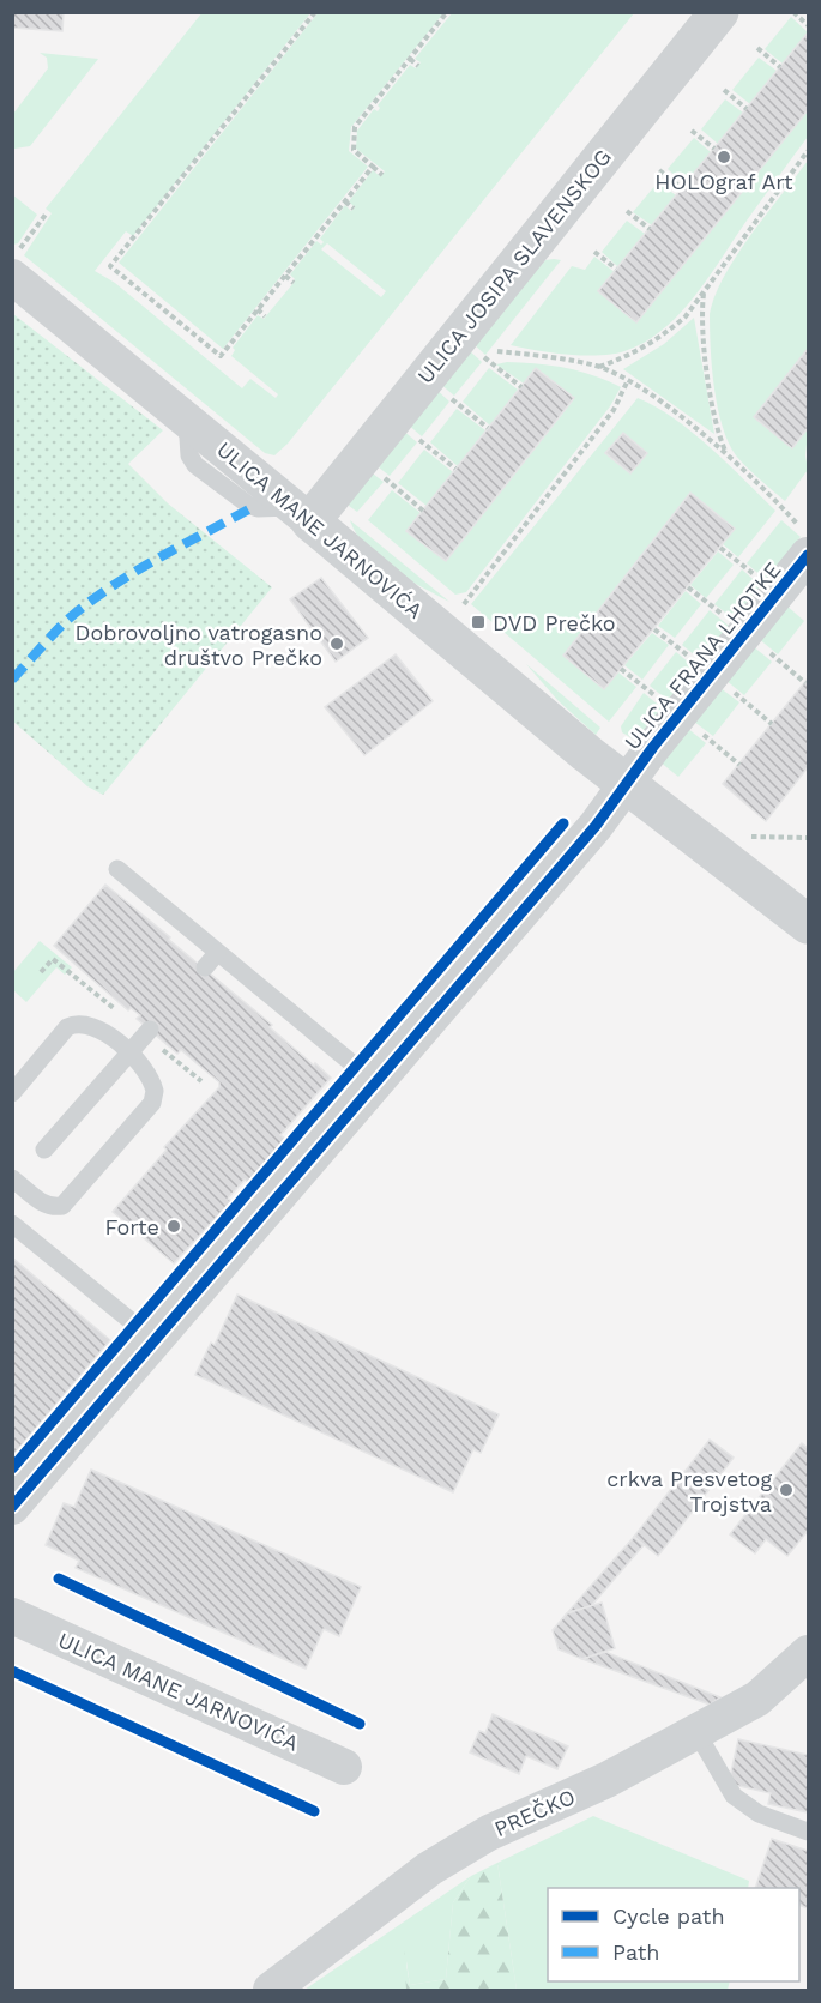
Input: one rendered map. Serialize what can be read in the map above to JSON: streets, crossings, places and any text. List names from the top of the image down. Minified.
{"streets":{"street":["ULICA JOSIPA SLAVENSKOG","ULICA MANE JARNOVIĆA","ULICA FRANA LHOTKE","PREČKO"]},"crossings":[["ULICA JOSIPA SLAVENSKOG","ULICA MANE JARNOVIĆA"],["ULICA MANE JARNOVIĆA","ULICA FRANA LHOTKE"]],"places":{"other":["HOLOgraf Art","Dobrovoljno vatrogasno društvo Prečko","Forte","crkva Presvetog Trojstva"],"transit":["DVD Prečko"]},"legend":["Cycle path","Path"]}
